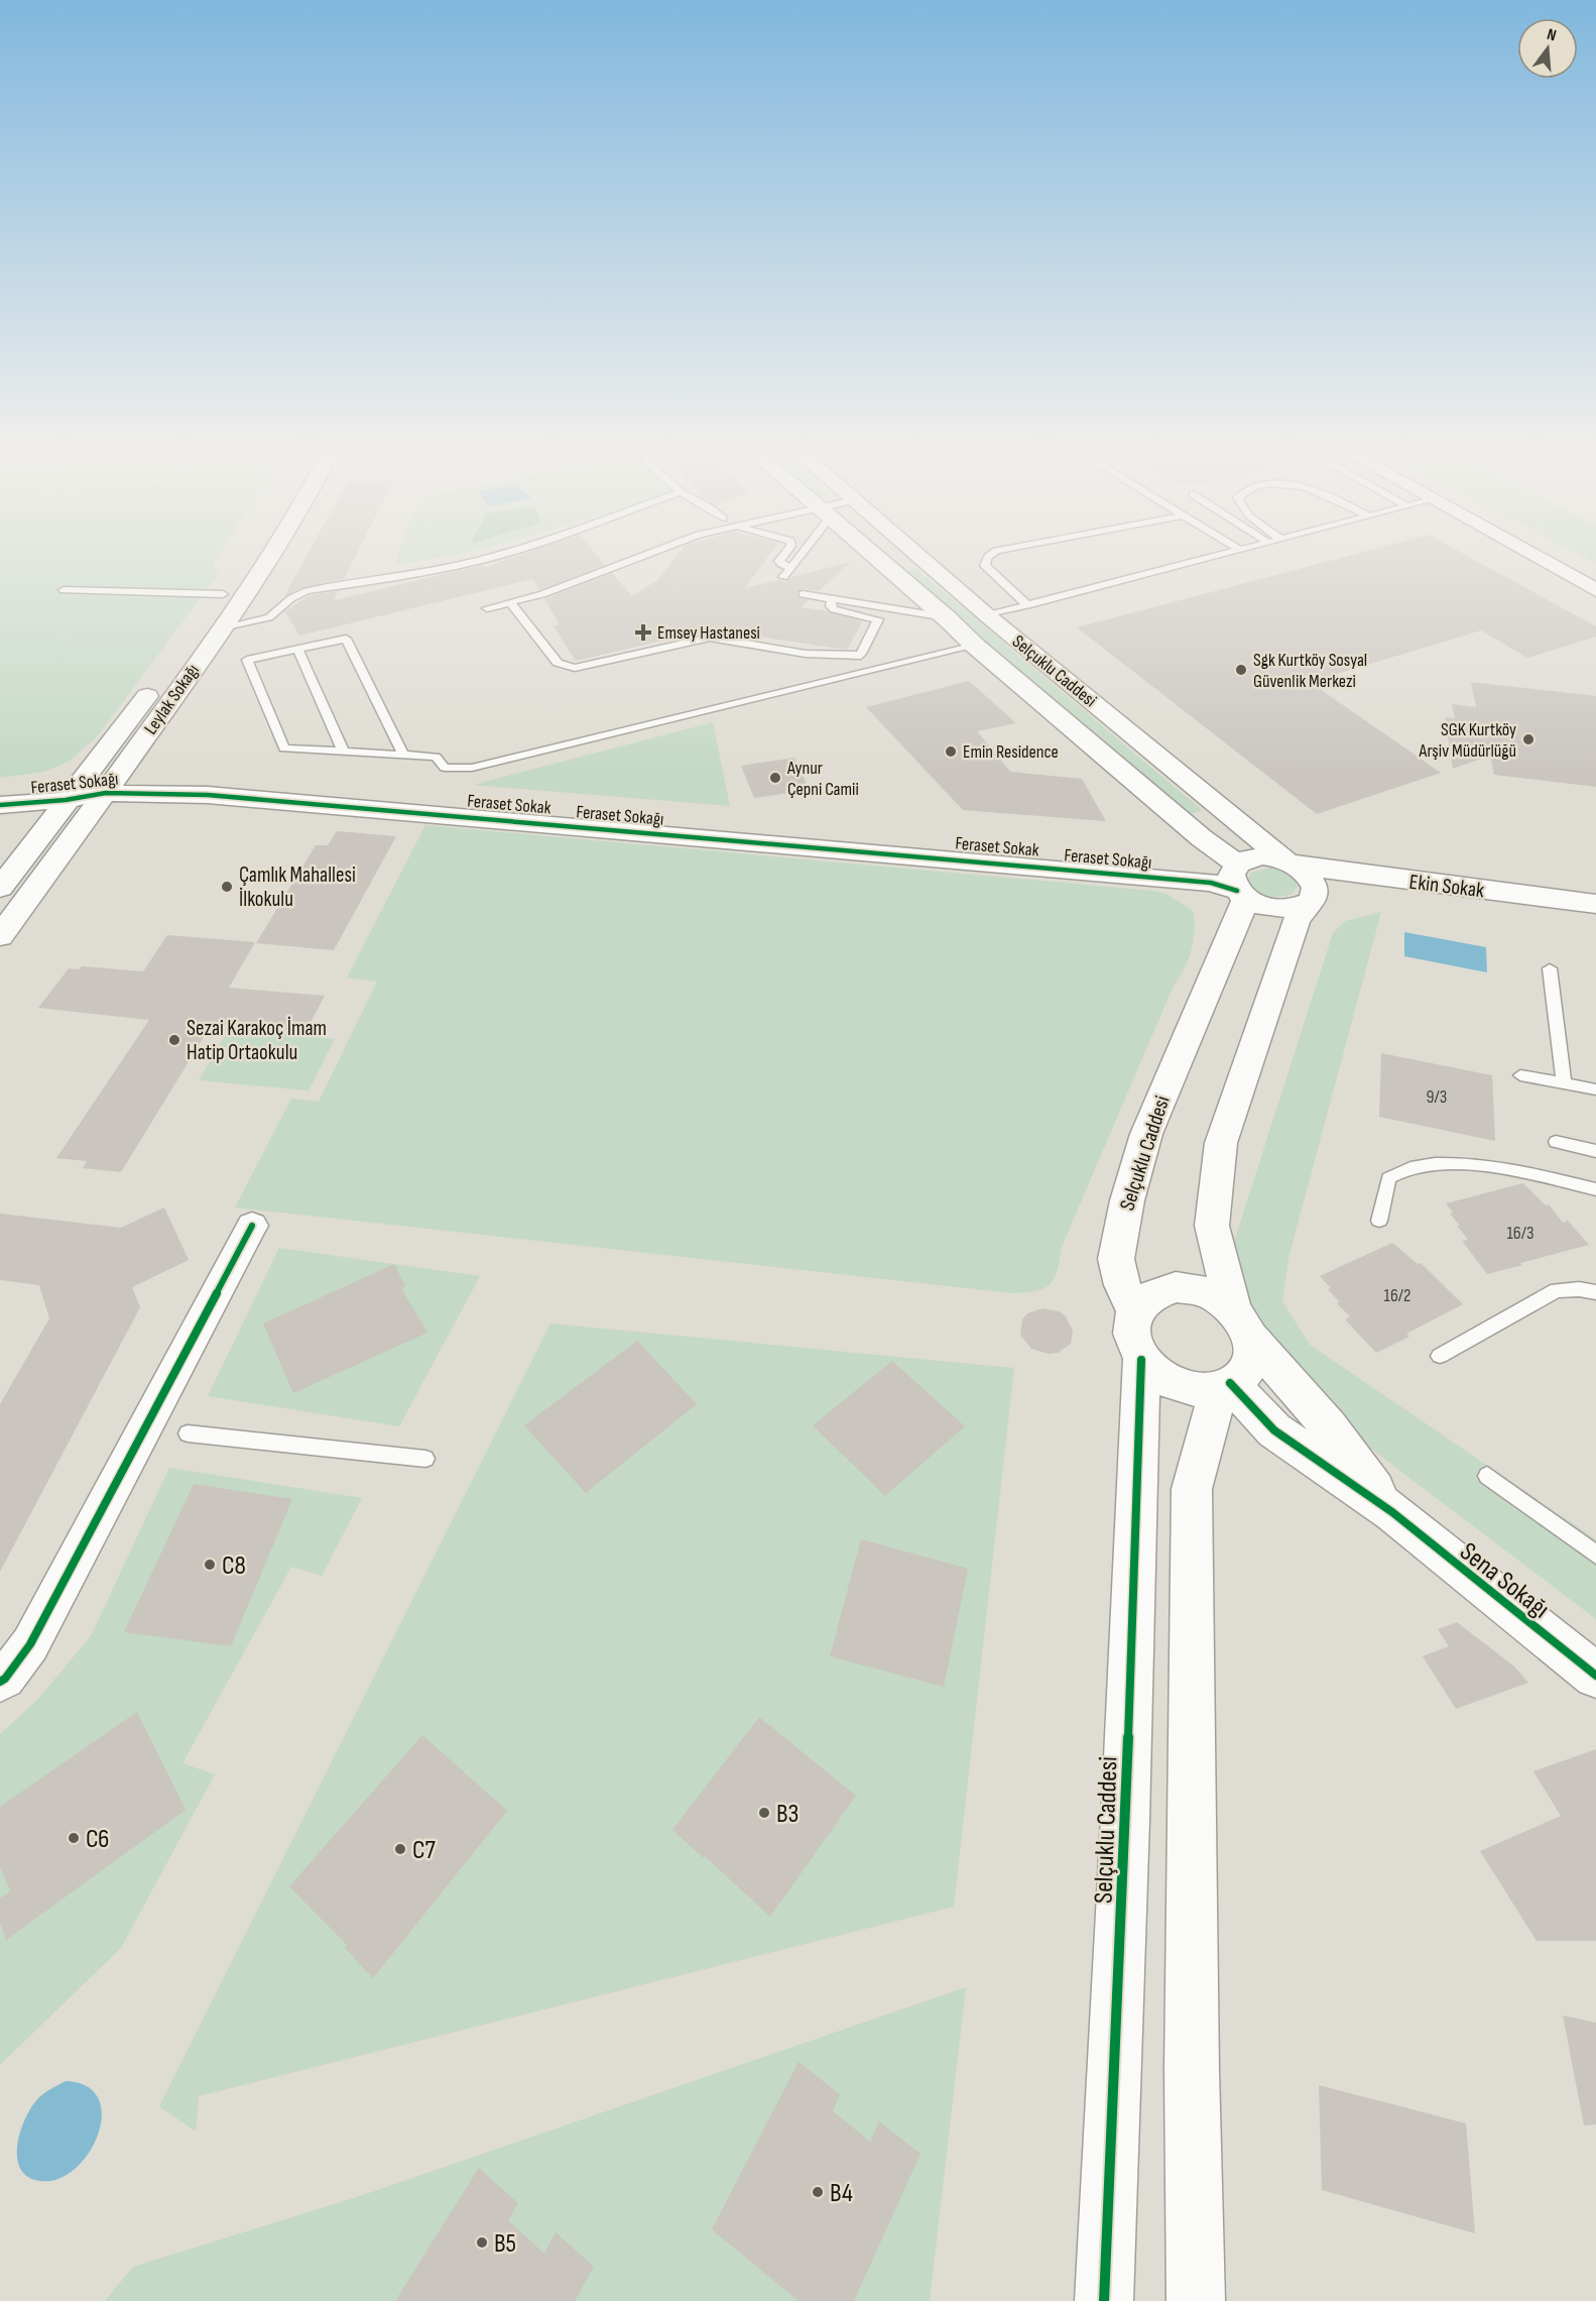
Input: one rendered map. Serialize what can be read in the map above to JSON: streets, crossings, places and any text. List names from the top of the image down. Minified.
{"streets":{"street":["Selçuklu Caddesi","Leylak Sokağı","Feraset Sokağı","Ekin Sokak","Sena Sokağı"],"cycle path":["Feraset Sokak"]},"crossings":[["Selçuklu Caddesi","Feraset Sokağı"],["Selçuklu Caddesi","Ekin Sokak"],["Leylak Sokağı","Feraset Sokağı"],["Feraset Sokağı","Ekin Sokak"]],"places":{"health":["Emsey Hastanesi"],"other":["Sgk Kurtköy Sosyal Güvenlik Merkezi","SGK Kurtköy Arşiv Müdürlüğü","Emin Residence","Aynur Çepni Camii","Çamlık Mahallesi İlkokulu","Sezai Karakoç İmam Hatip Ortaokulu","C8","B3","C6","C7","B4","B5"]},"house_numbers":["9/3","16/3","16/2"],"north":"top"}
